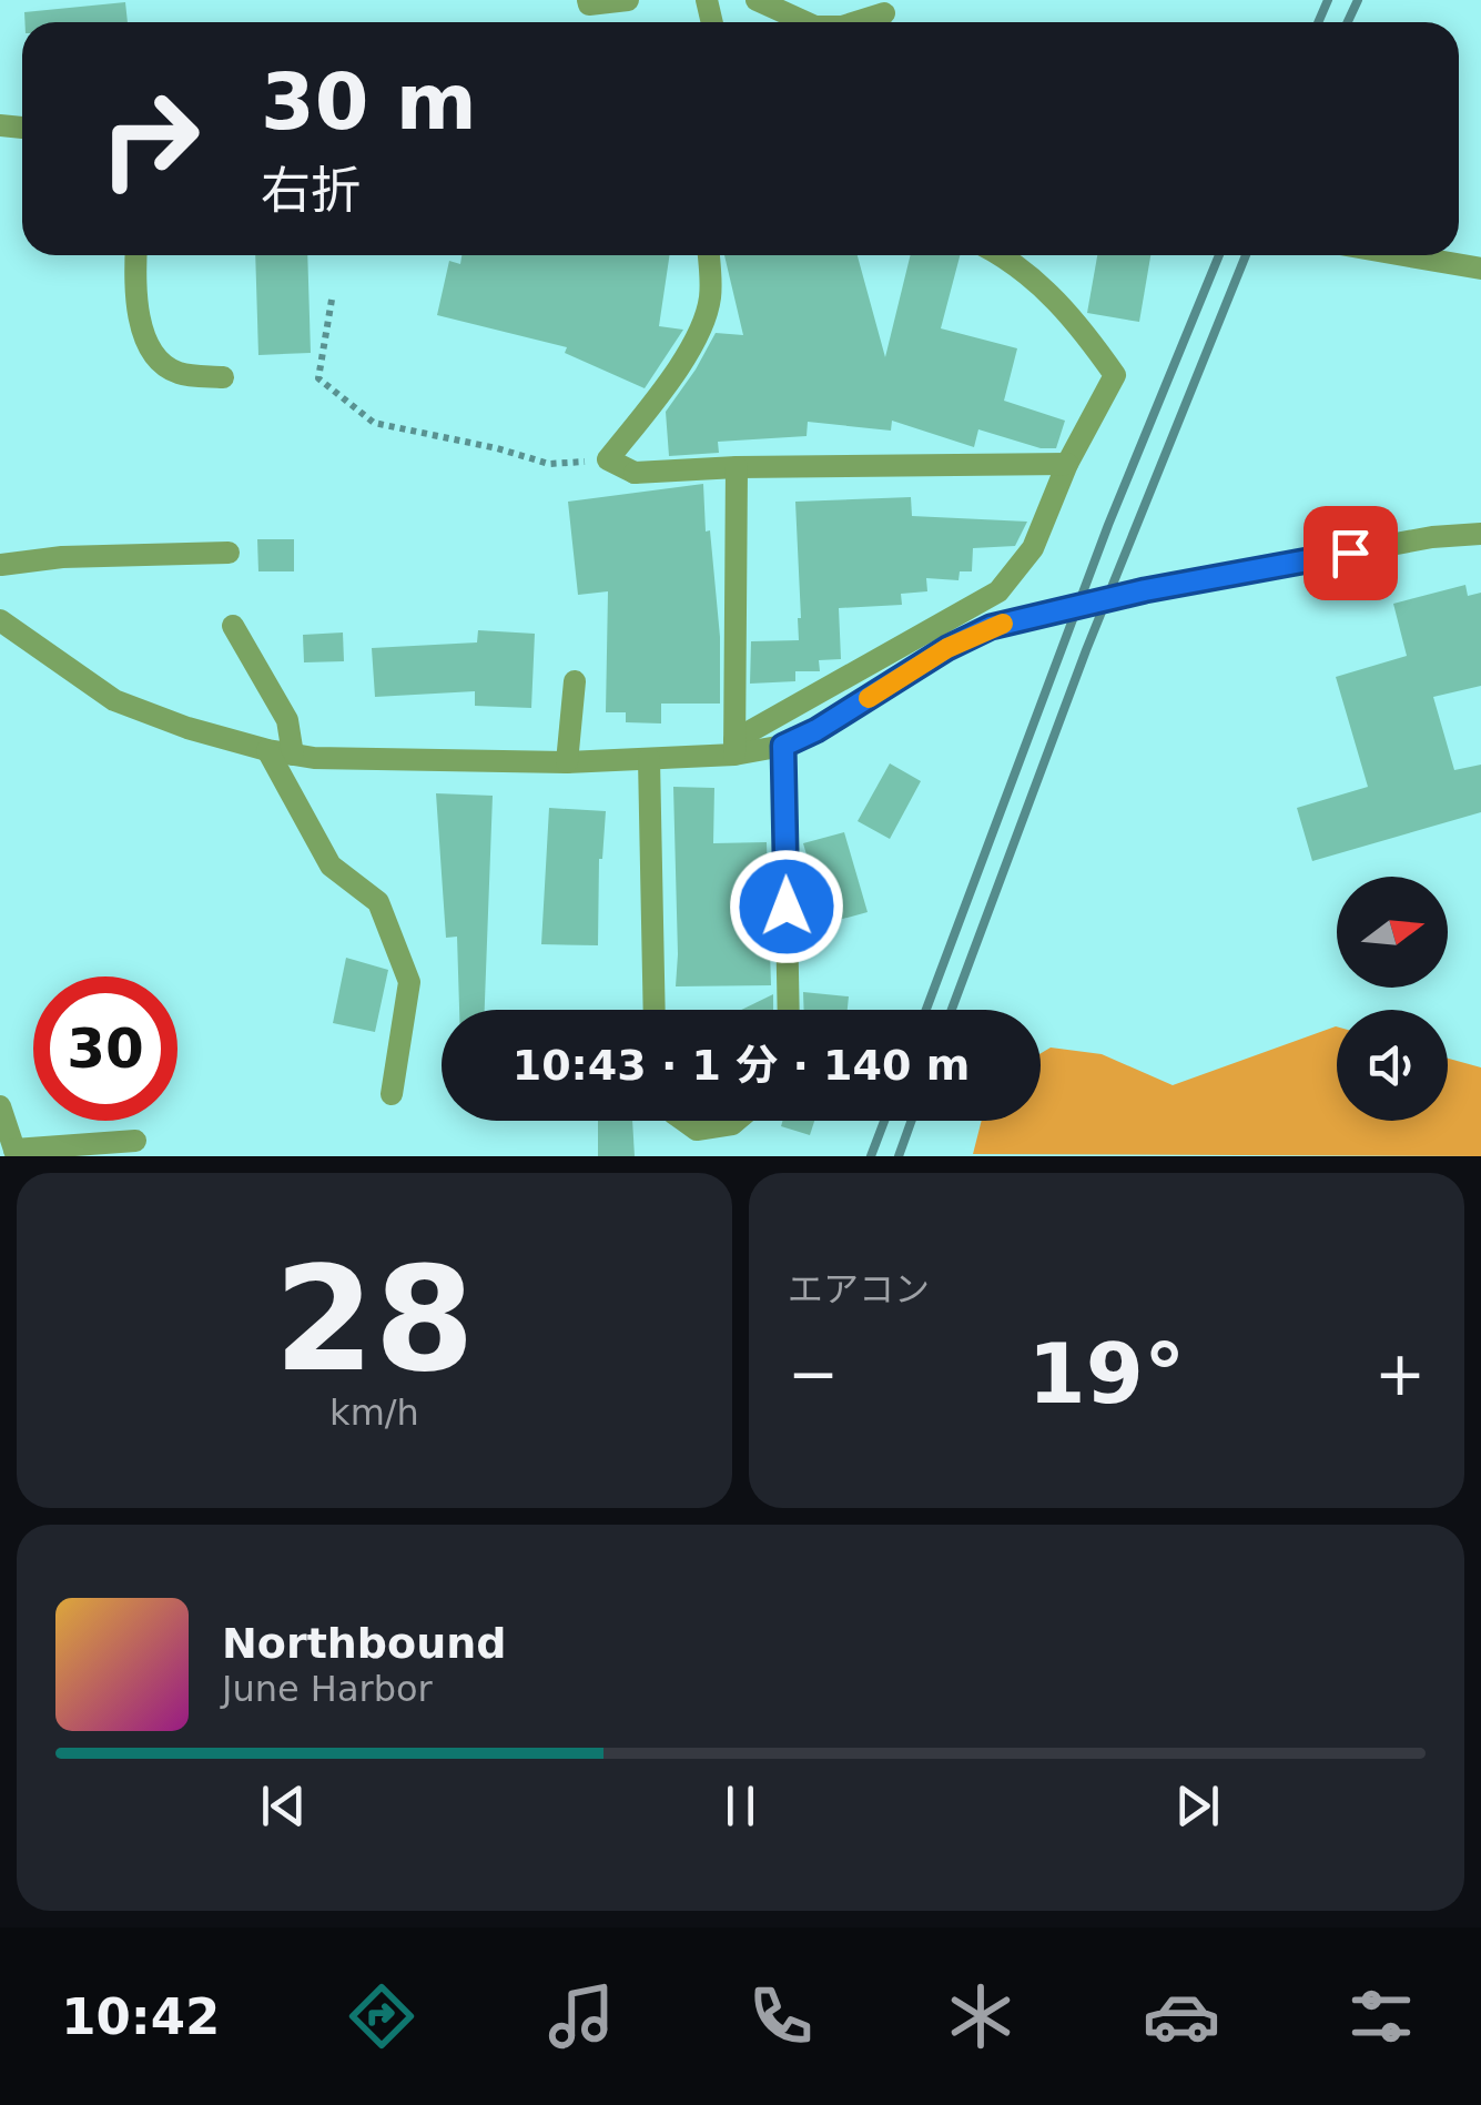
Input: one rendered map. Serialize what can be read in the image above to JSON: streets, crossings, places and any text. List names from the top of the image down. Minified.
{"north":"right","page":{"turn":["30 m","右折"],"limit":"30","trip":"10:43 · 1 分 · 140 m","tile":[["28","km/h"],"エアコン"],"heat":["−","19°","+"],"song":["Northbound","June Harbor"],"tabs":"10:42"}}
